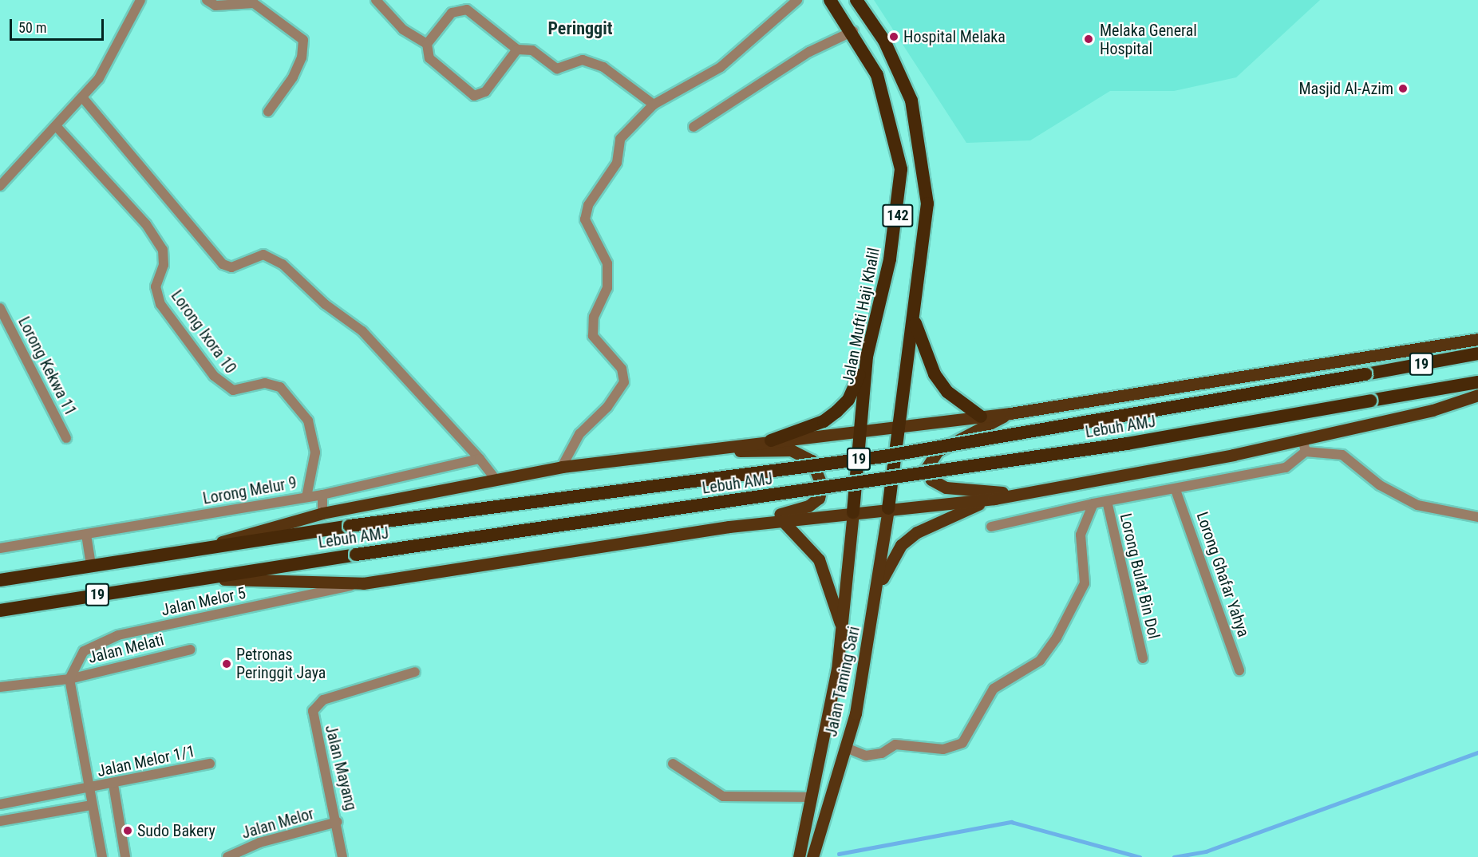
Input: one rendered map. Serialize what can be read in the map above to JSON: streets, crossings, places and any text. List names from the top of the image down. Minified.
{"streets":{"highway":["142","Jalan Mufti Haji Khalil","19","Lebuh AMJ"],"main road":["Jalan Taming Sari"],"street":["Lorong Ixora 10","Lorong Kekwa 11","Lorong Melur 9","Lorong Ghafar Yahya","Lorong Bulat Bin Dol","Jalan Melor 5","Jalan Melati","Jalan Melor 1/1","Jalan Mayang","Jalan Melor"]},"crossings":[["142","Jalan Taming Sari"],["Jalan Mufti Haji Khalil","Jalan Taming Sari"],["Lorong Ixora 10","Lorong Melur 9"],["Jalan Melor 5","Jalan Melati"],["Jalan Mayang","Jalan Melor"]],"districts":["Peringgit"],"places":["Hospital Melaka","Melaka General Hospital","Masjid Al-Azim","Petronas Peringgit Jaya","Sudo Bakery"],"scale_bar":"50 m"}
